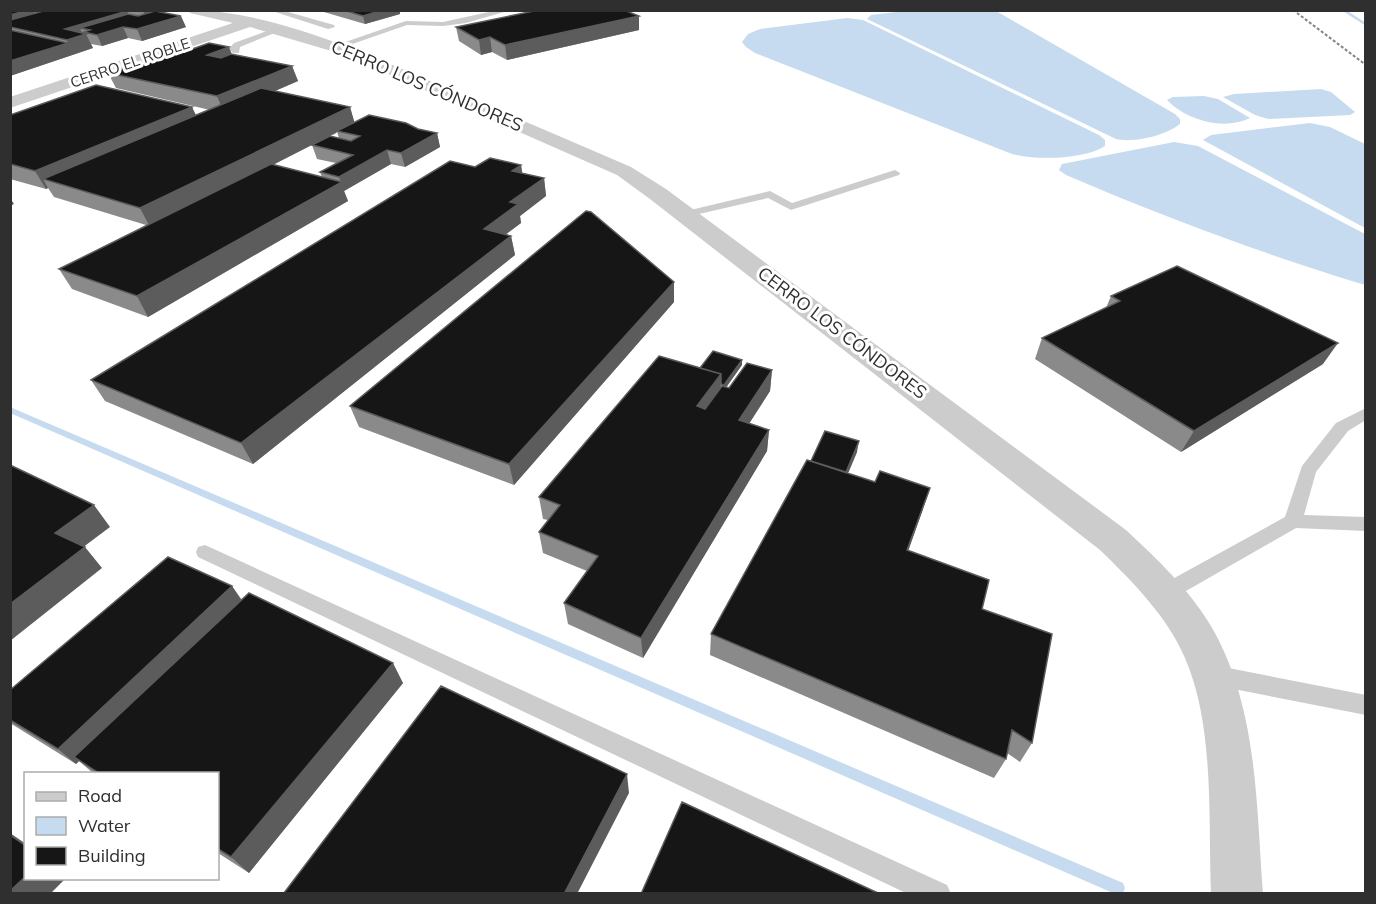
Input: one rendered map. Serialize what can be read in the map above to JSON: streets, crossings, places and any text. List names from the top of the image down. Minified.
{"streets":{"street":["CERRO EL ROBLE","CERRO LOS CÓNDORES"]},"crossings":[["CERRO EL ROBLE","CERRO LOS CÓNDORES"]],"legend":["Road","Water","Building"]}
